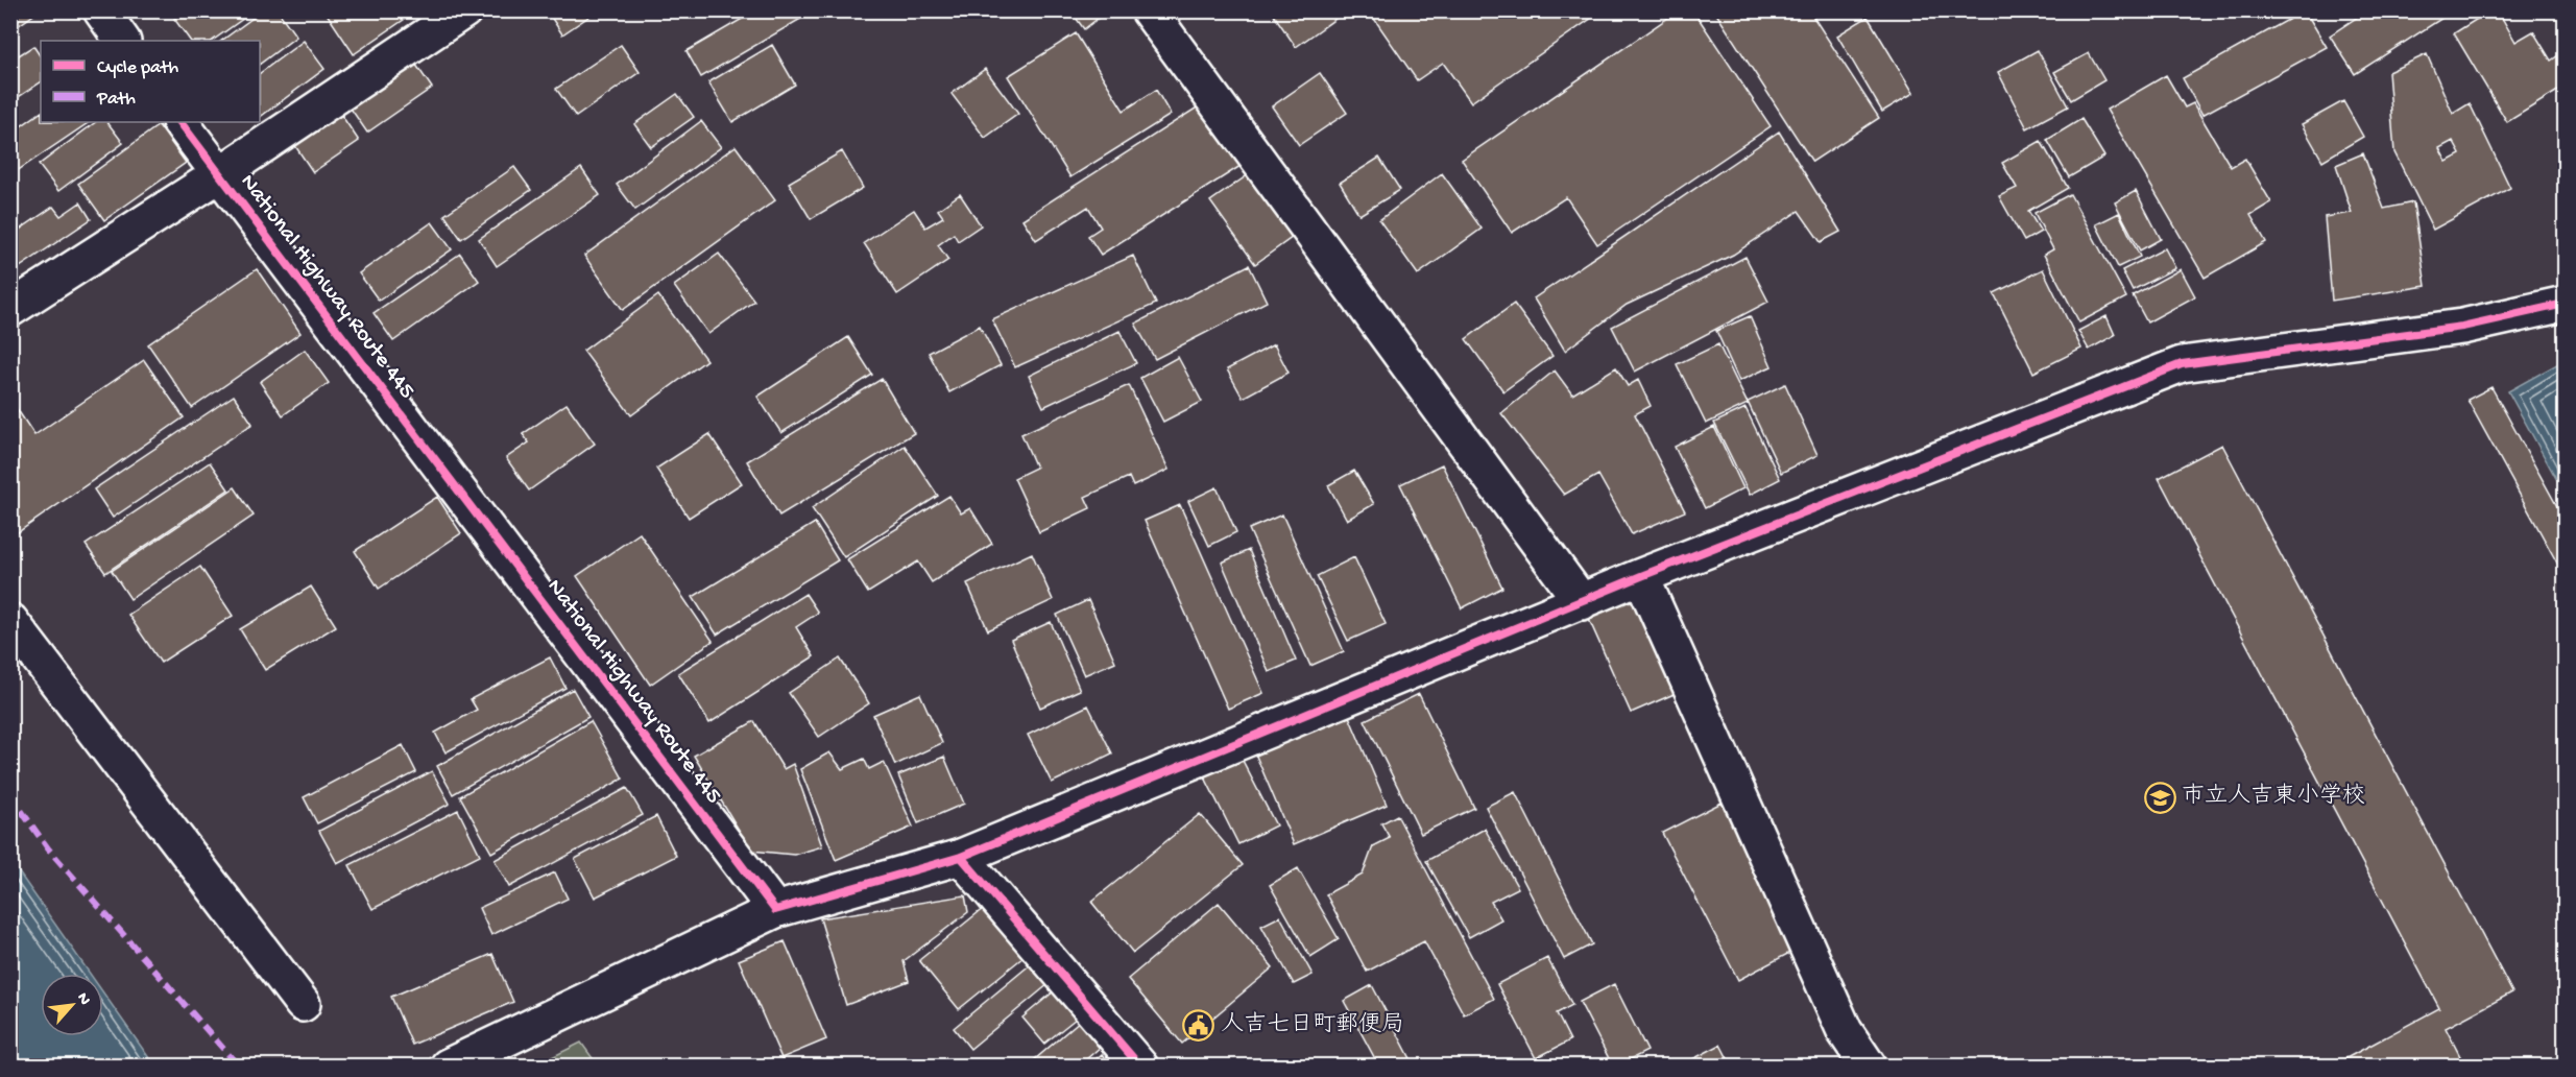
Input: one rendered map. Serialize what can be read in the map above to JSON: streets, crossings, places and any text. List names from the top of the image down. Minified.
{"streets":{"main road":["National Highway Route 445"]},"places":{"school or university":["市立人吉東小学校"],"public building":["人吉七日町郵便局"]},"legend":["Cycle path","Path"],"north":"top right"}
